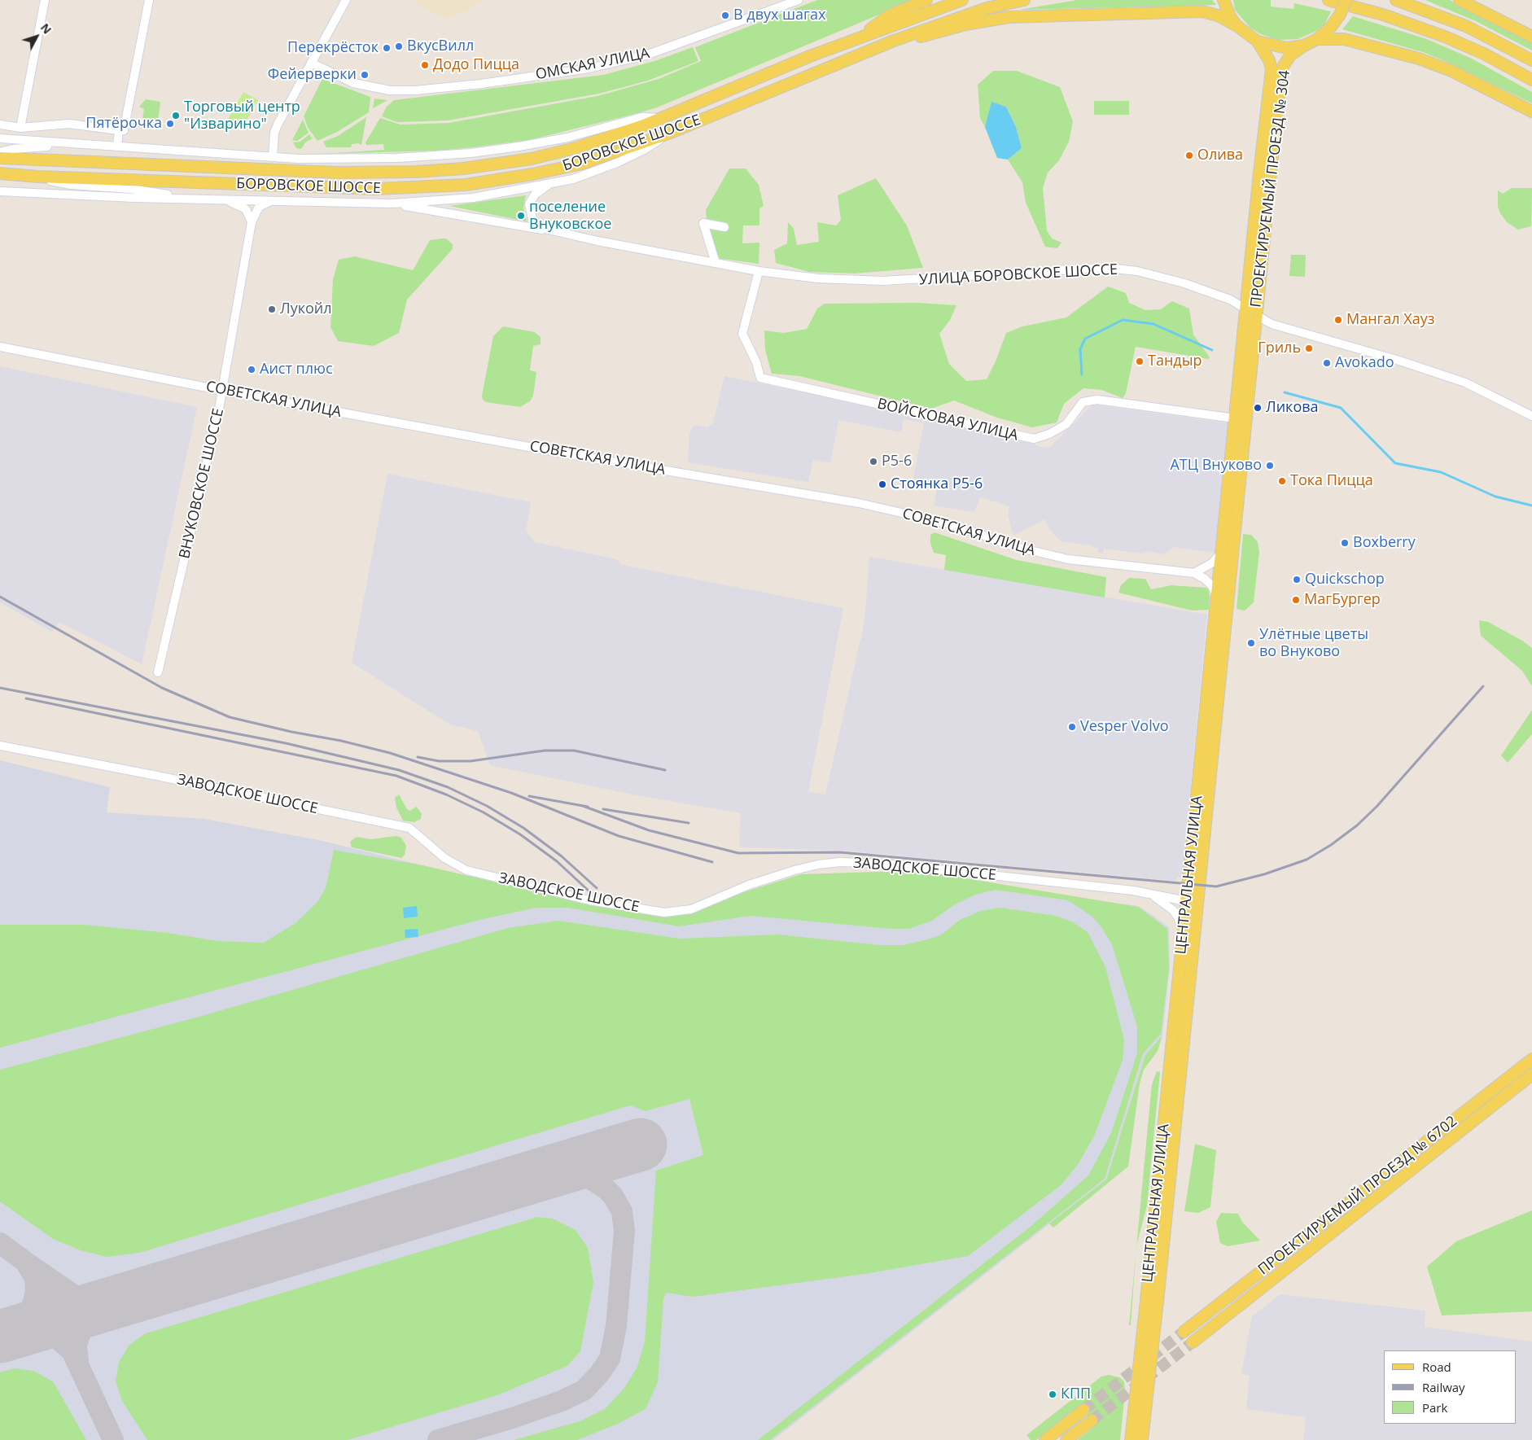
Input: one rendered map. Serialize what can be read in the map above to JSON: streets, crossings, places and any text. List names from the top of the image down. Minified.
{"streets":{"main road":["БОРОВСКОЕ ШОССЕ","ПРОЕКТИРУЕМЫЙ ПРОЕЗД № 304","ЦЕНТРАЛЬНАЯ УЛИЦА","ПРОЕКТИРУЕМЫЙ ПРОЕЗД № 6702"],"street":["ОМСКАЯ УЛИЦА","УЛИЦА БОРОВСКОЕ ШОССЕ","СОВЕТСКАЯ УЛИЦА","ВОЙСКОВАЯ УЛИЦА","ВНУКОВСКОЕ ШОССЕ","ЗАВОДСКОЕ ШОССЕ"]},"crossings":[["ПРОЕКТИРУЕМЫЙ ПРОЕЗД № 304","УЛИЦА БОРОВСКОЕ ШОССЕ"],["ПРОЕКТИРУЕМЫЙ ПРОЕЗД № 304","ЦЕНТРАЛЬНАЯ УЛИЦА"],["УЛИЦА БОРОВСКОЕ ШОССЕ","ВОЙСКОВАЯ УЛИЦА"],["УЛИЦА БОРОВСКОЕ ШОССЕ","ЦЕНТРАЛЬНАЯ УЛИЦА"],["СОВЕТСКАЯ УЛИЦА","ВНУКОВСКОЕ ШОССЕ"],["СОВЕТСКАЯ УЛИЦА","ЦЕНТРАЛЬНАЯ УЛИЦА"],["ВОЙСКОВАЯ УЛИЦА","ЦЕНТРАЛЬНАЯ УЛИЦА"],["ЗАВОДСКОЕ ШОССЕ","ЦЕНТРАЛЬНАЯ УЛИЦА"]],"places":["В двух шагах","ВкусВилл","Перекрёсток","Додо Пицца","Фейерверки","Торговый центр \"Изварино\"","Пятёрочка","Олива","поселение Внуковское","Лукойл","Мангал Хауз","Гриль","Тандыр","Avokado","Аист плюс","Ликова","Р5-6","АТЦ Внуково","Тока Пицца","Стоянка Р5-6","Boxberry","Quickschop","МагБургер","Улётные цветы во Внуково","Vesper Volvo","КПП"],"legend":["Road","Railway","Park"],"north":"top right"}
